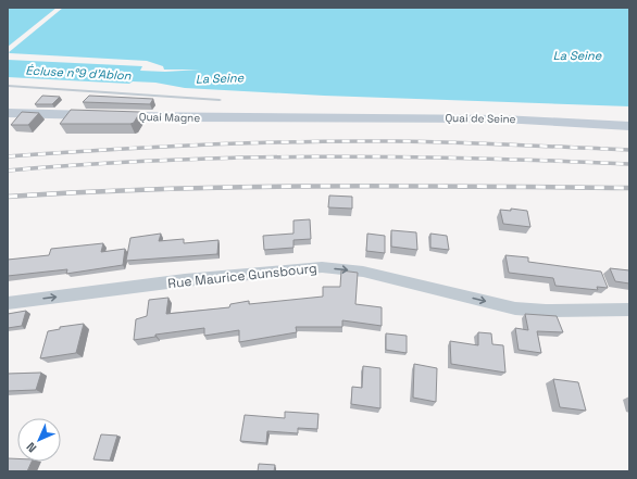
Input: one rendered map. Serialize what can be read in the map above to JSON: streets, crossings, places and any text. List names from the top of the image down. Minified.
{"streets":{"main road":["Quai Magne","Quai de Seine"],"street":["Rue Maurice Gunsbourg"]},"crossings":[["Quai Magne","Quai de Seine"]],"one_way":["Rue Maurice Gunsbourg"],"water":["La Seine","Écluse n°9 d'Ablon"],"north":"bottom left"}
